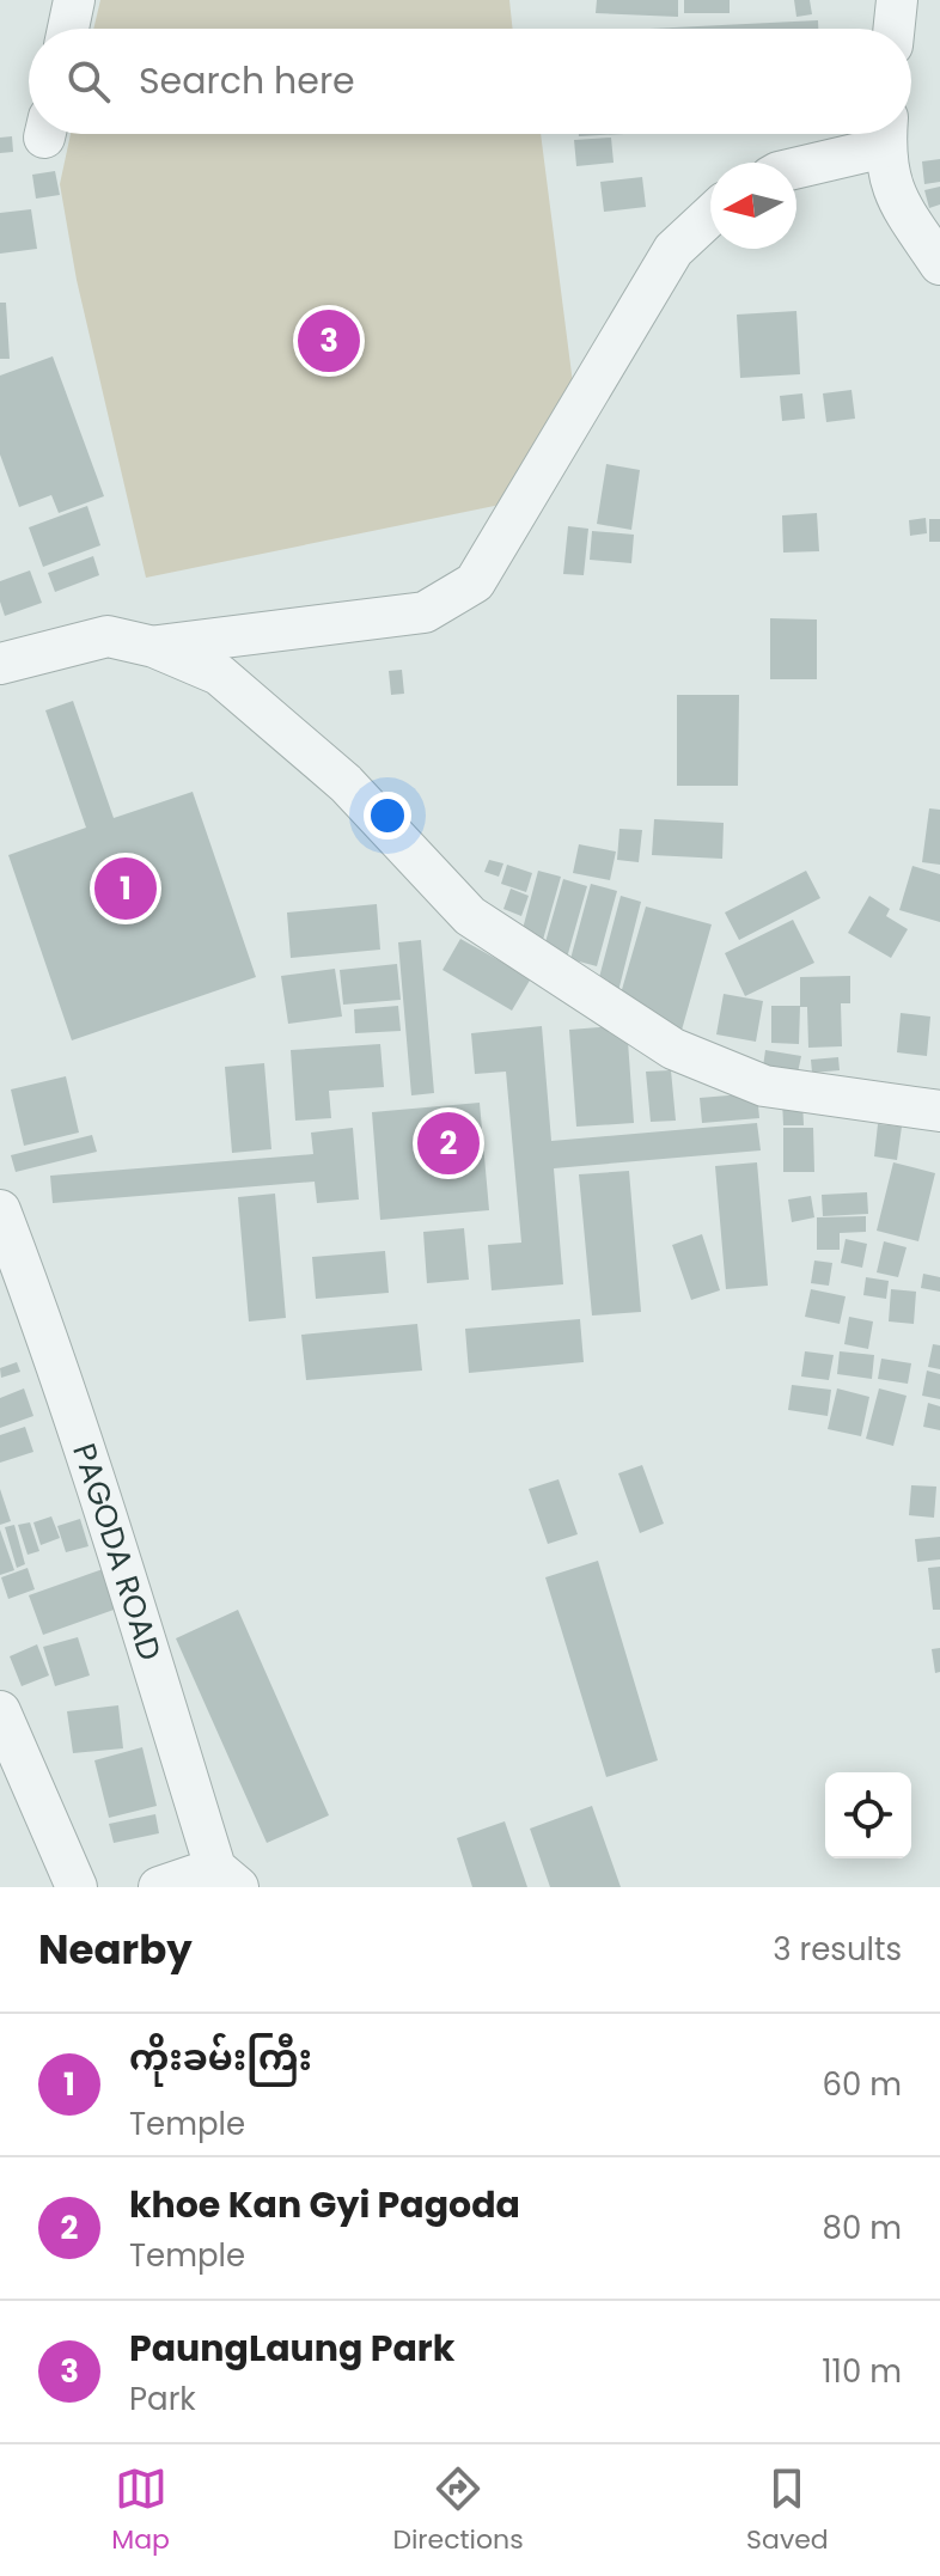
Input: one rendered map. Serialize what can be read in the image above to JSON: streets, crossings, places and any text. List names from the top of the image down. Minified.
{"streets":{"street":["PAGODA ROAD"]},"north":"left","page":{"search":"Search here","pins":["3","1","2"],"heading":["Nearby","3 results"],"list":[{"mark":"1","name":"ကိုးခမ်းကြီး","note":"Temple","value":"60 m"},{"mark":"2","name":"khoe Kan Gyi Pagoda","note":"Temple","value":"80 m"},{"mark":"3","name":"PaungLaung Park","note":"Park","value":"110 m"}],"nav":["Map","Directions","Saved"]}}
